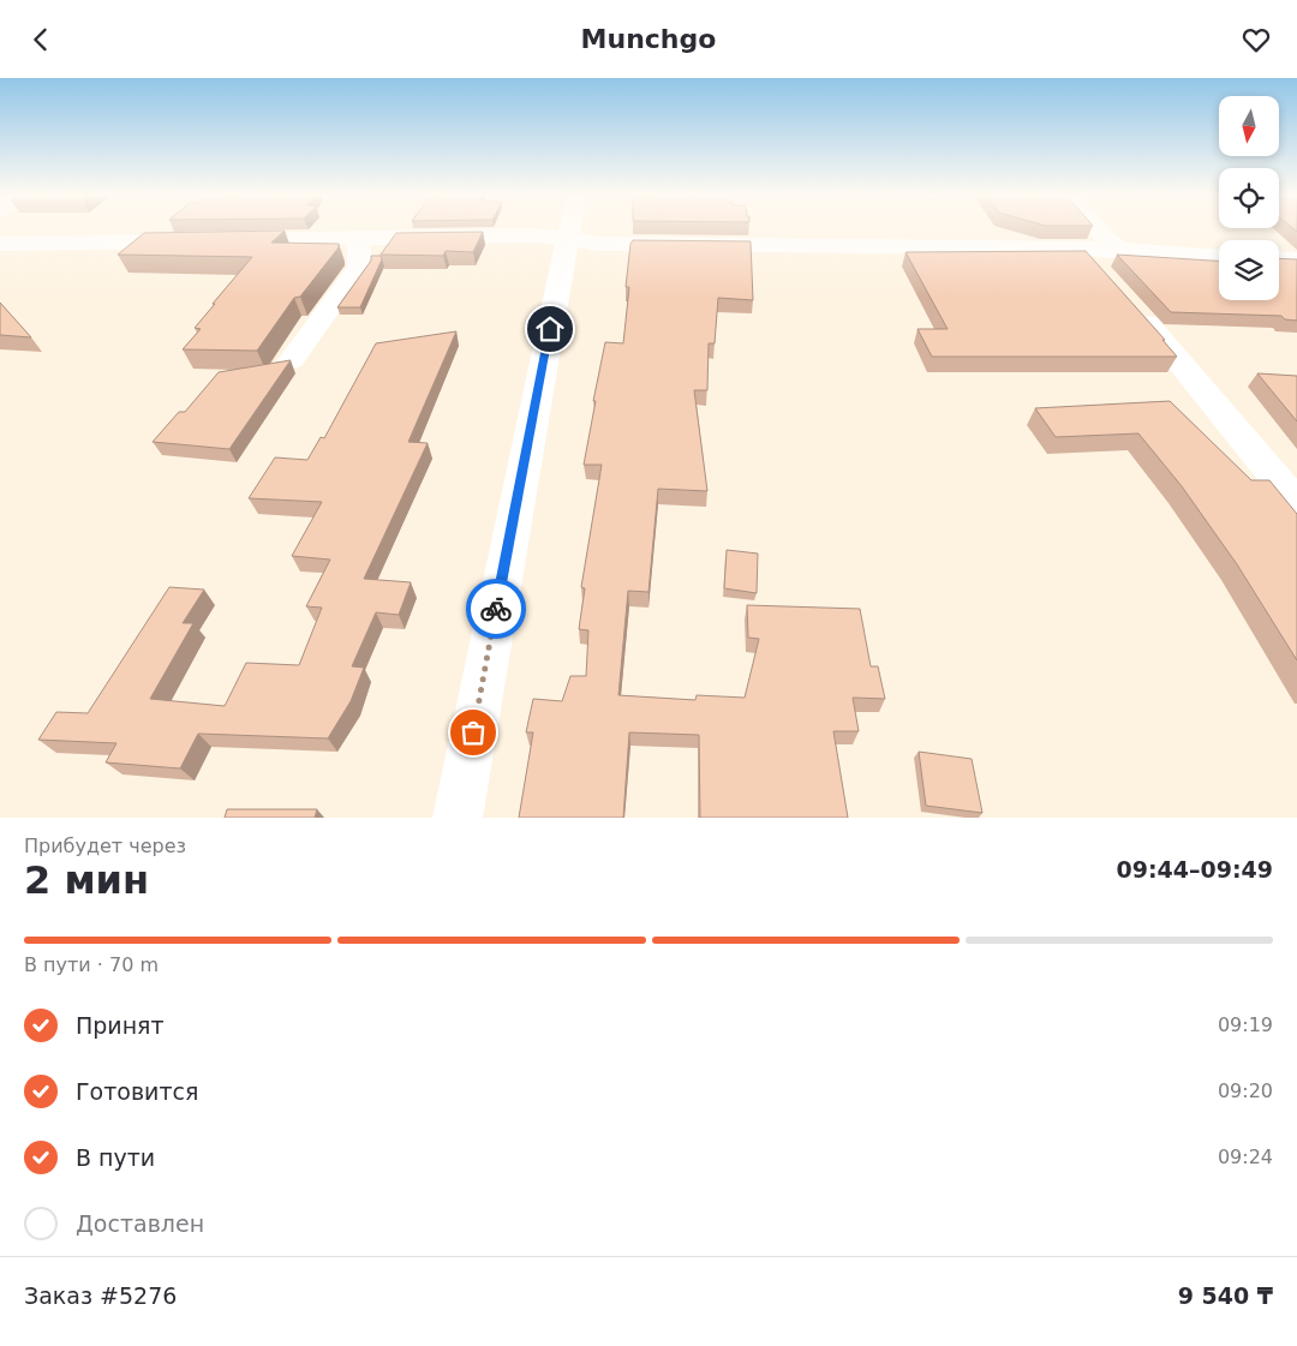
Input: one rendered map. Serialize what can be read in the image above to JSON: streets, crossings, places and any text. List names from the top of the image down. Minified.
{"north":"bottom","page":{"header":"Munchgo","heading":["2 мин","Прибудет через","09:44–09:49"],"panel":["Заказ #5276","9 540 ₸"],"bar":"В пути · 70 m","list":[["Принят","09:19"],["Готовится","09:20"],["В пути","09:24"],"Доставлен"]}}
